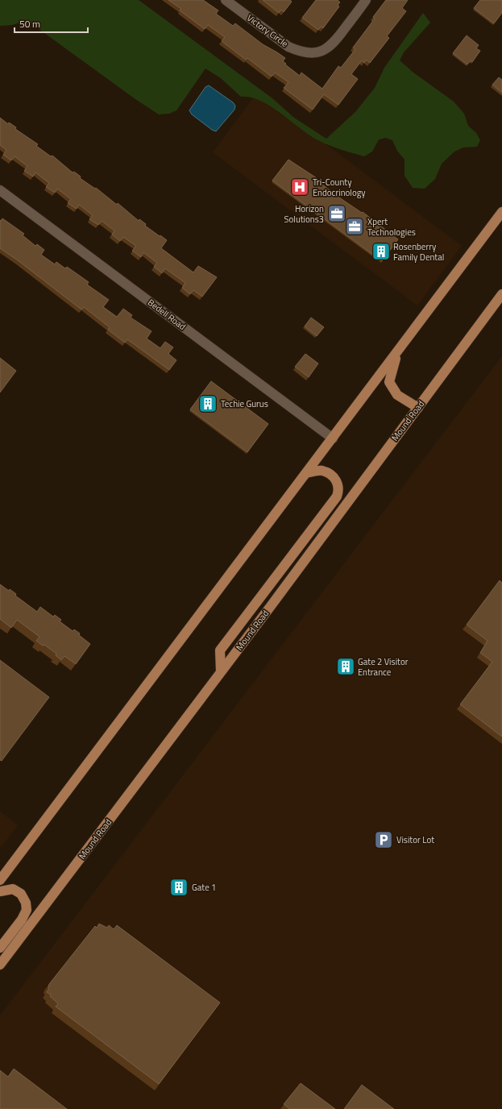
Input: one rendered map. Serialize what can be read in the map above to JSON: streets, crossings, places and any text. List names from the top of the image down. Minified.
{"streets":{"main road":["Mound Road"],"street":["Victory Circle","Bedell Road"]},"places":{"hospital":["Tri-County Endocrinology"],"office":["Horizon Solutions3","Xpert Technologies"],"building":["Rosenberry Family Dental","Techie Gurus","Gate 2 Visitor Entrance","Gate 1"],"parking":["Visitor Lot"]},"scale_bar":"50 m"}
